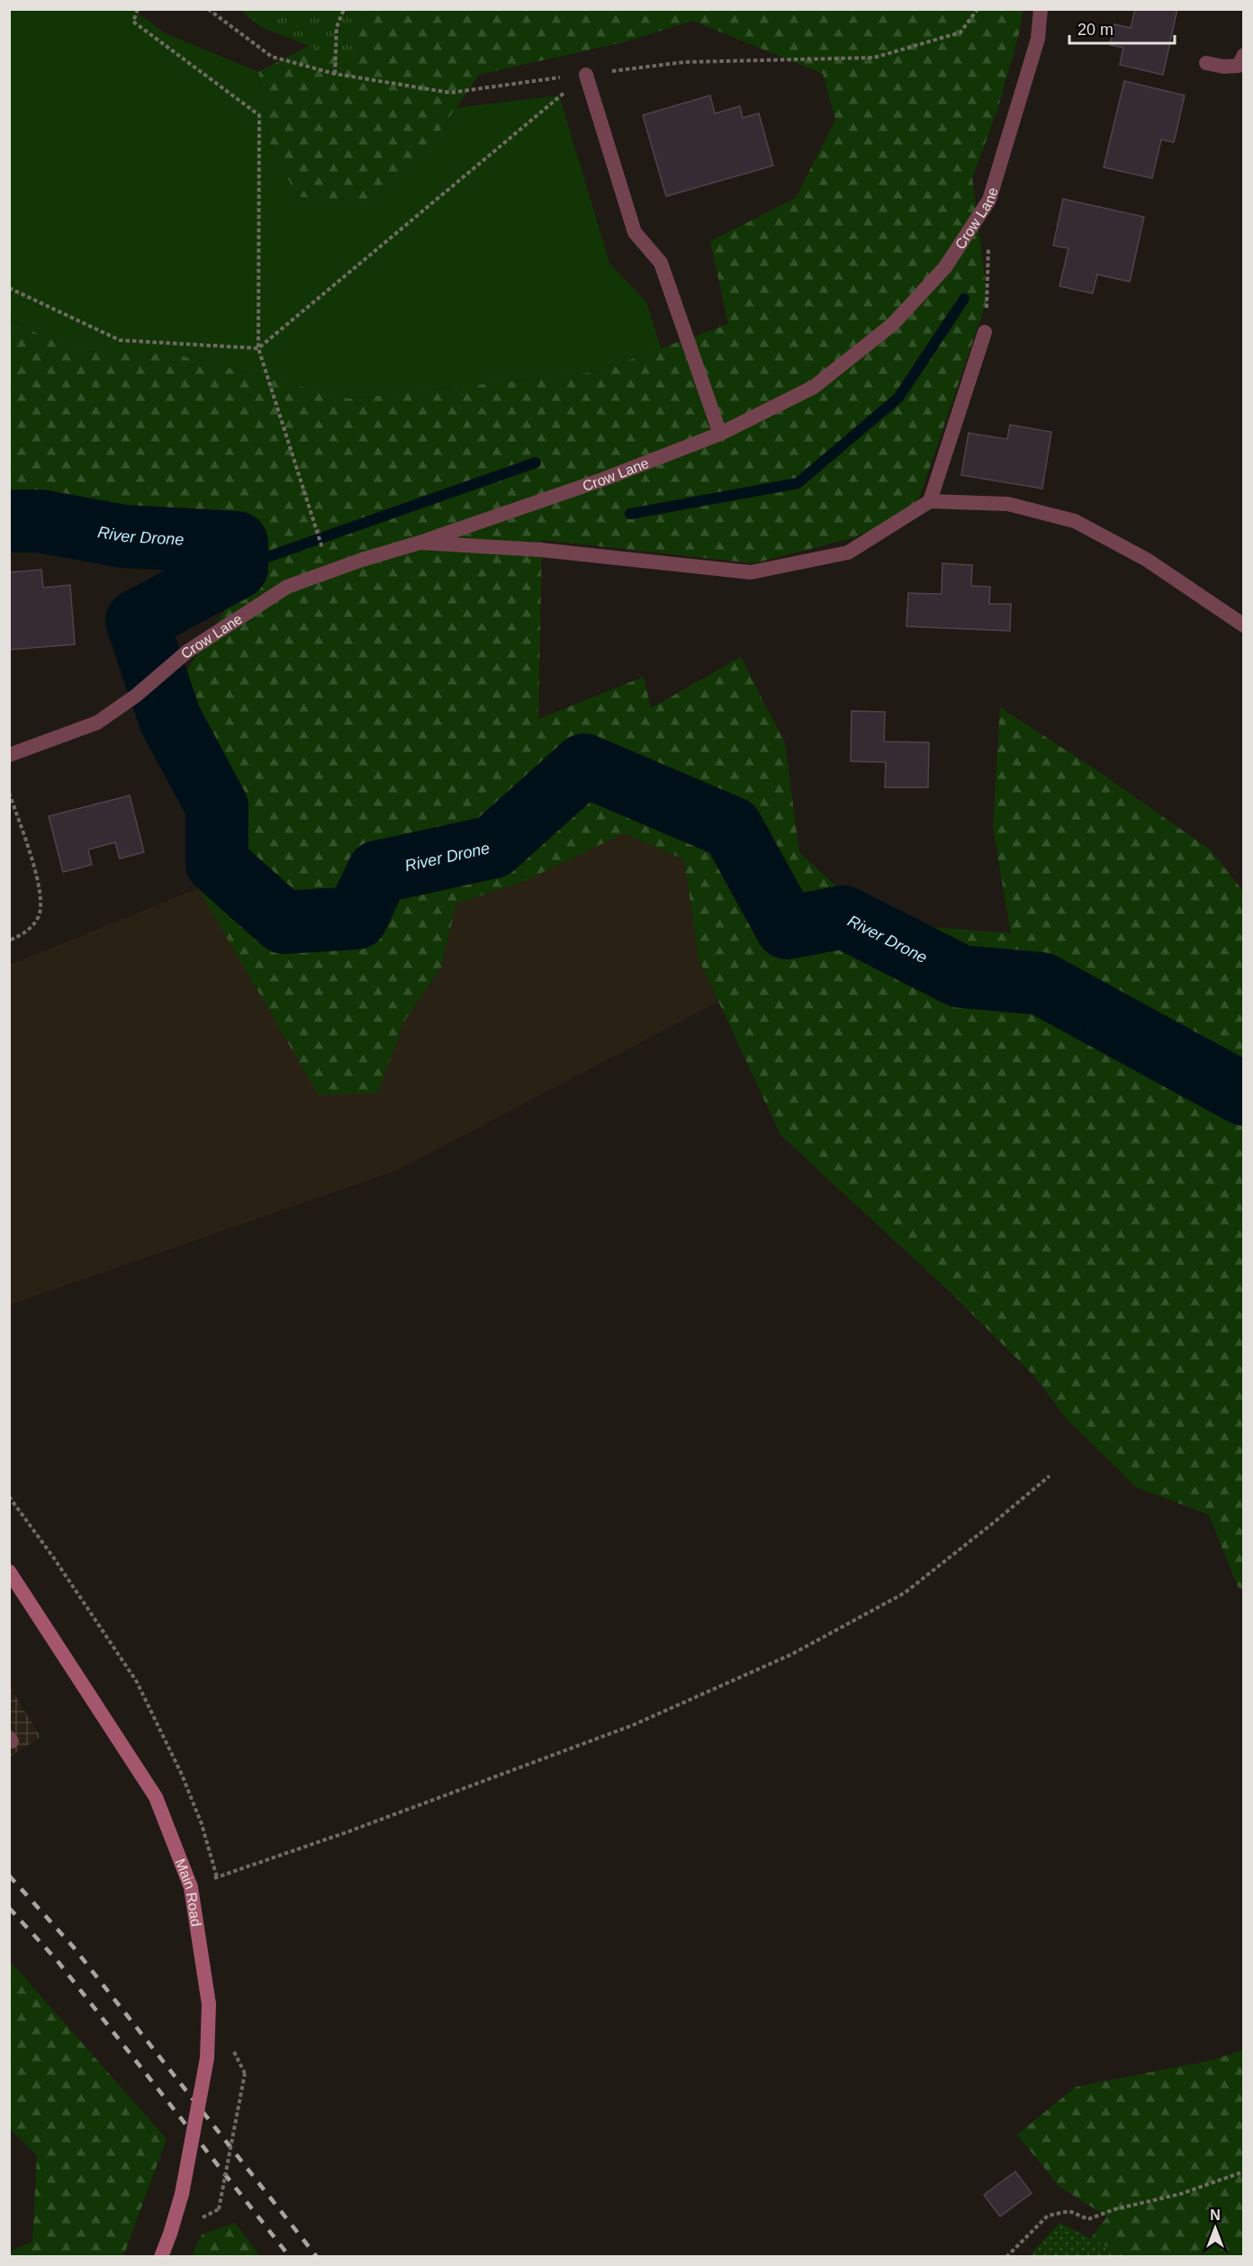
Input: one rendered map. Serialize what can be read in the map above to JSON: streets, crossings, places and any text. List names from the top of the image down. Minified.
{"streets":{"main road":["Main Road"],"street":["Crow Lane"]},"water":["River Drone"],"scale_bar":"20 m","north":"top"}
